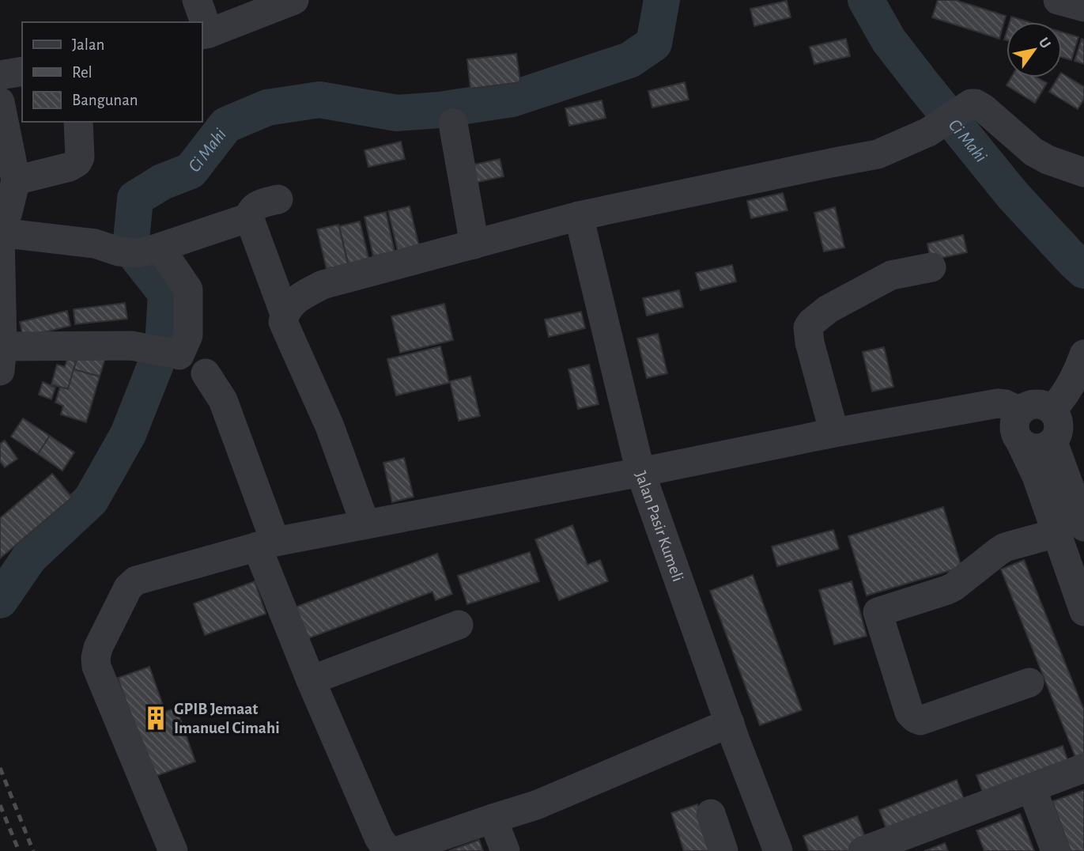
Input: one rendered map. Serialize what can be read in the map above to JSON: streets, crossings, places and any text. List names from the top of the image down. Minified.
{"streets":{"street":["Jalan Pasir Kumeli"]},"water":["Ci Mahi"],"places":{"building":["GPIB Jemaat Imanuel Cimahi"]},"legend":["Jalan","Rel","Bangunan"],"north":"top right"}
